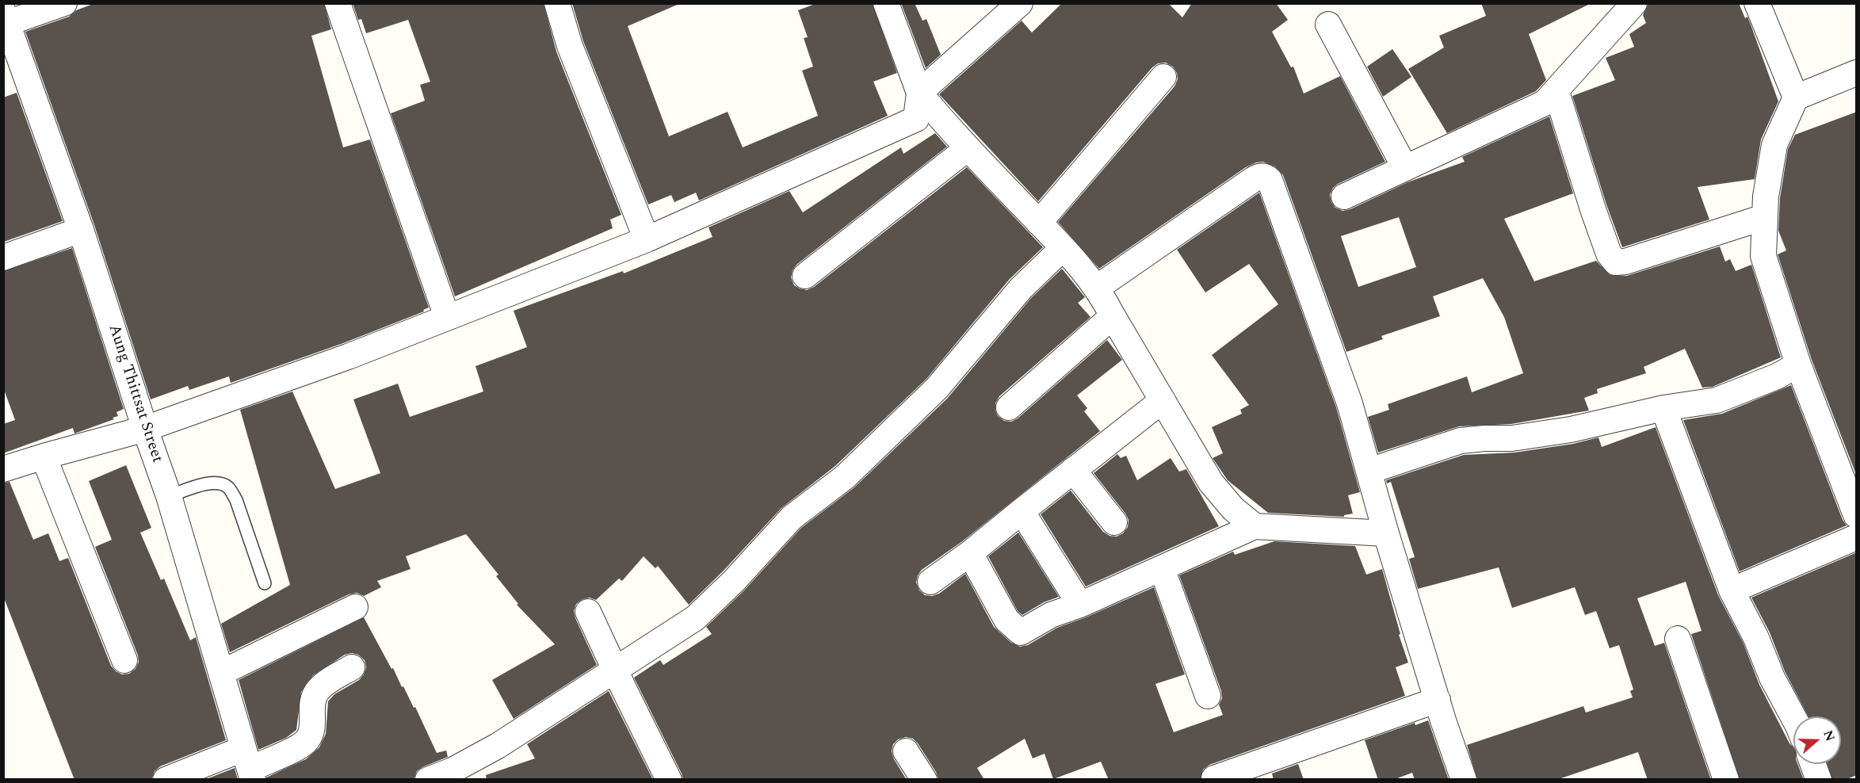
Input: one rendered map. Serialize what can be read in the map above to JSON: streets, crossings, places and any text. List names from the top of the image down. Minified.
{"streets":{"street":["Aung Thittsat Street"]},"north":"right"}
